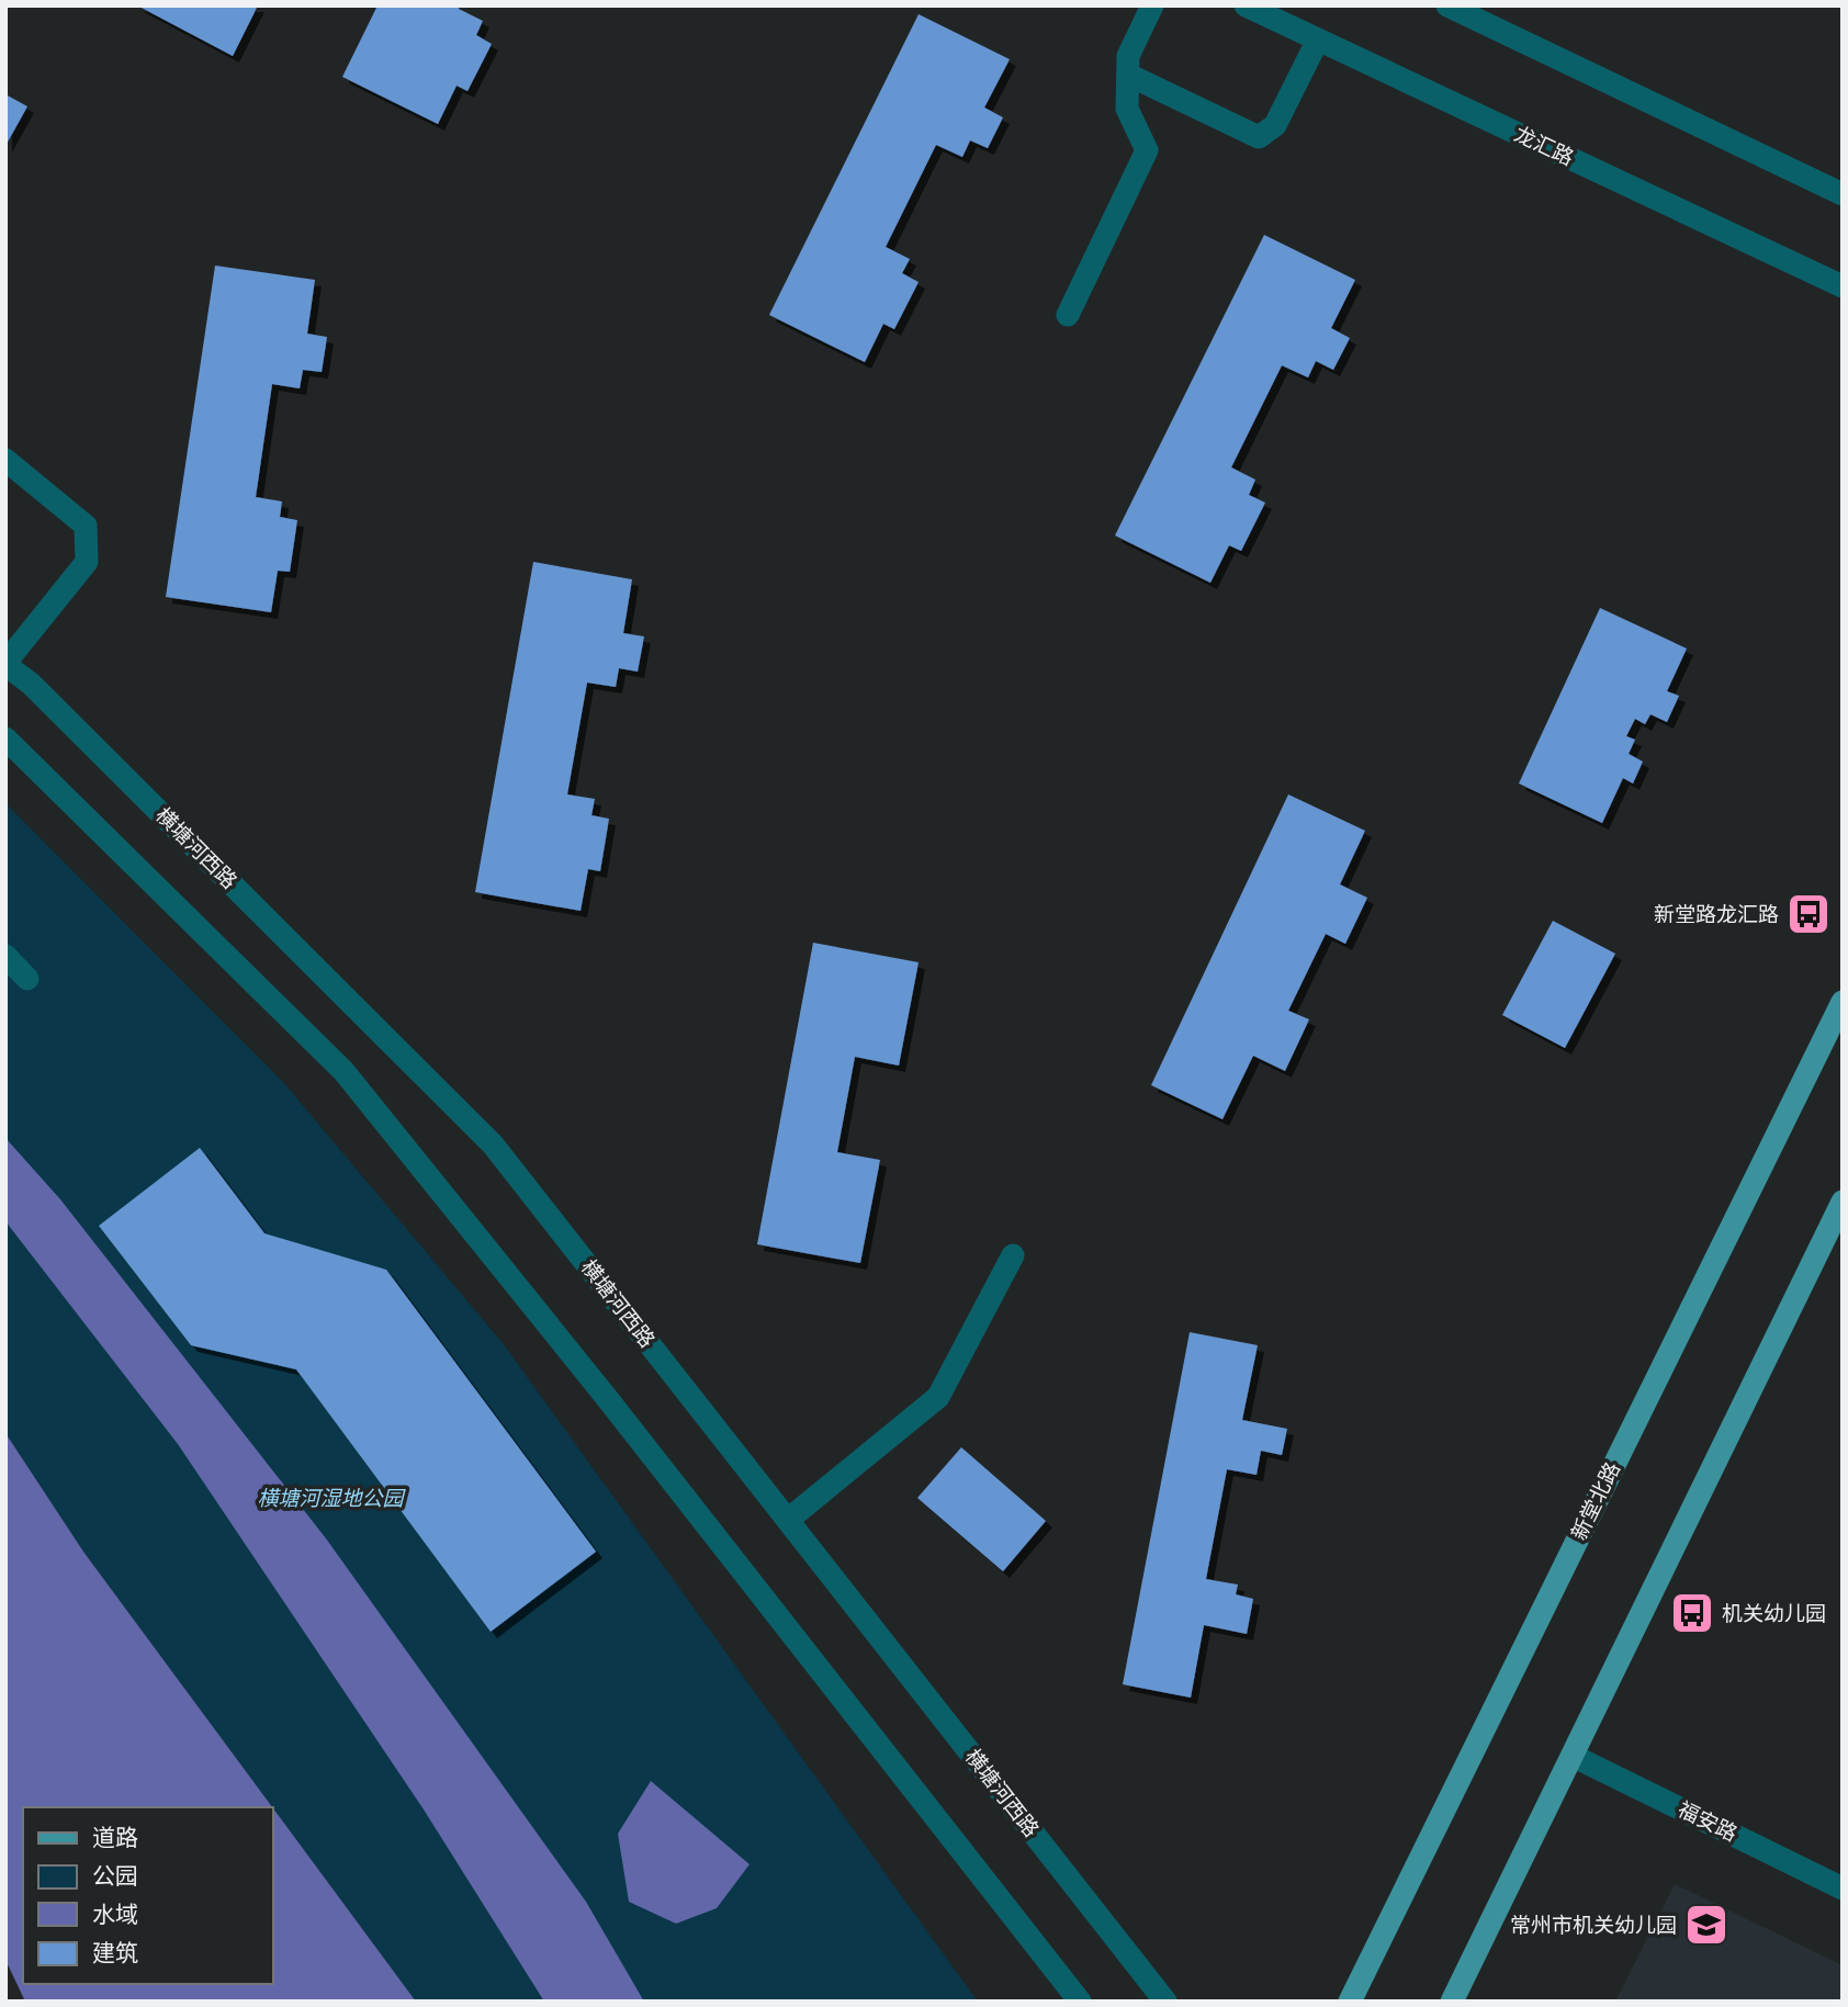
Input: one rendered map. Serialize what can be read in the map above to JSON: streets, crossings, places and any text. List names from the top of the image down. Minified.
{"streets":{"main road":["新堂北路"],"street":["龙汇路","横塘河西路","福安路"]},"parks":["横塘河湿地公园"],"places":{"bus stop":["新堂路龙汇路","机关幼儿园"],"school or university":["常州市机关幼儿园"]},"legend":["道路","公园","水域","建筑"]}
